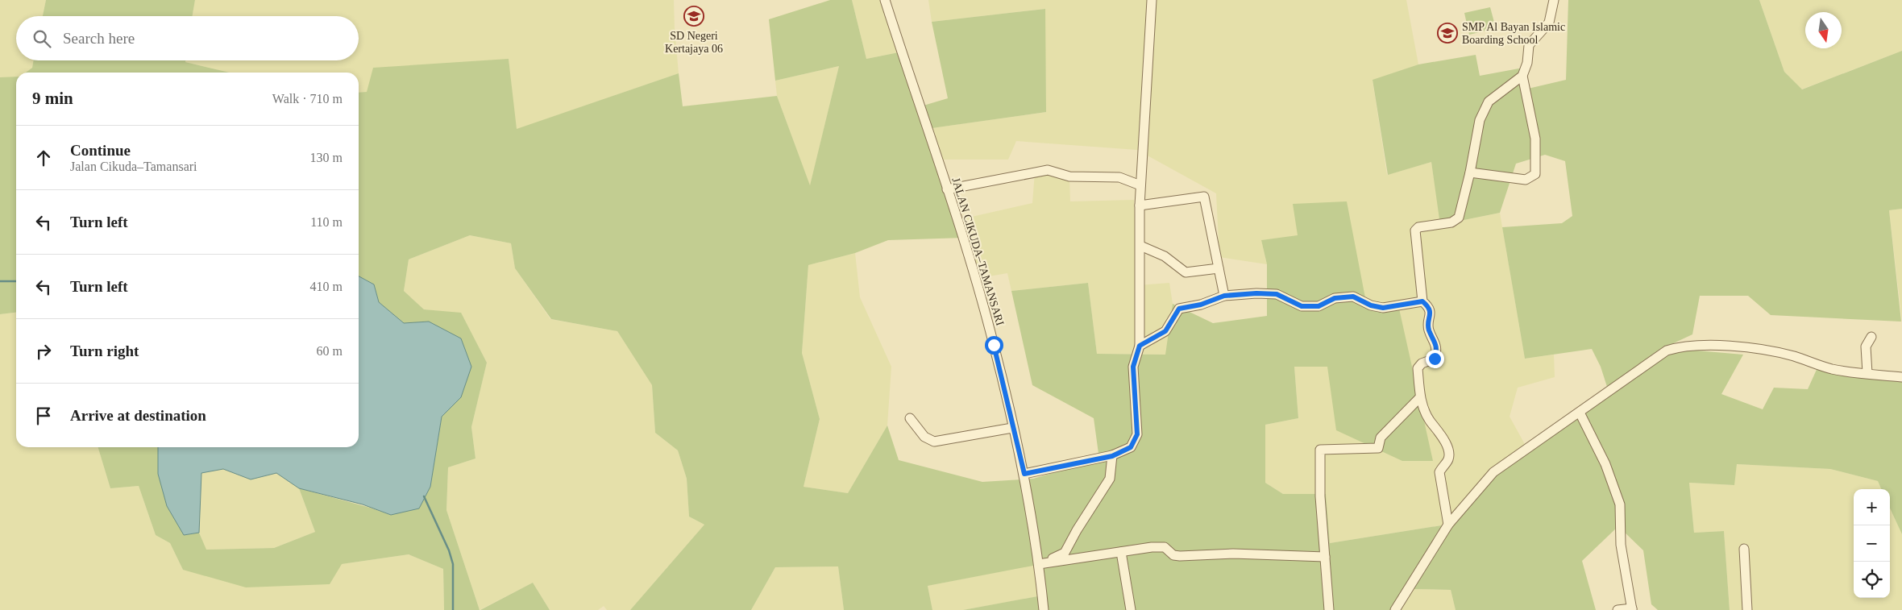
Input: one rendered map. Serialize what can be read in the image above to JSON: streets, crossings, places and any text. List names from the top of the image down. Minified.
{"streets":{"street":["JALAN CIKUDA–TAMANSARI"]},"places":{"school or university":["SD Negeri Kertajaya 06","SMP Al Bayan Islamic Boarding School"]},"north":"bottom","page":{"search":"Search here","heading":["9 min","Walk · 710 m"],"list":[["Continue","Jalan Cikuda–Tamansari","130 m"],["Turn left","110 m"],["Turn left","410 m"],["Turn right","60 m"],"Arrive at destination"],"map_buttons":["+","−"]}}
